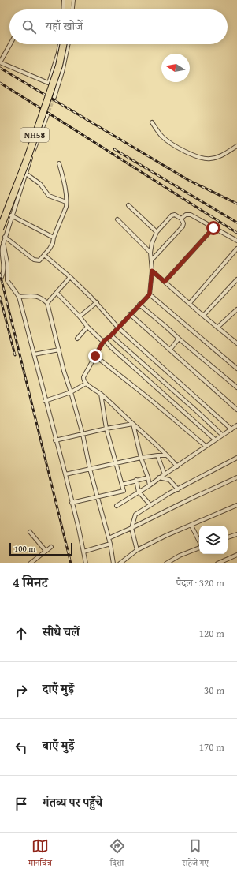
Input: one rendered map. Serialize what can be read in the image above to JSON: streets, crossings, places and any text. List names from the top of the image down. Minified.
{"streets":{"highway":["NH58"]},"scale_bar":"100 m","north":"left","page":{"search":"यहाँ खोजें","scale":"100 m","heading":["4 मिनट","पैदल · 320 m"],"list":[["सीधे चलें","120 m"],["दाएँ मुड़ें","30 m"],["बाएँ मुड़ें","170 m"],"गंतव्य पर पहुँचे"],"nav":["मानचित्र","दिशा","सहेजे गए"]}}
